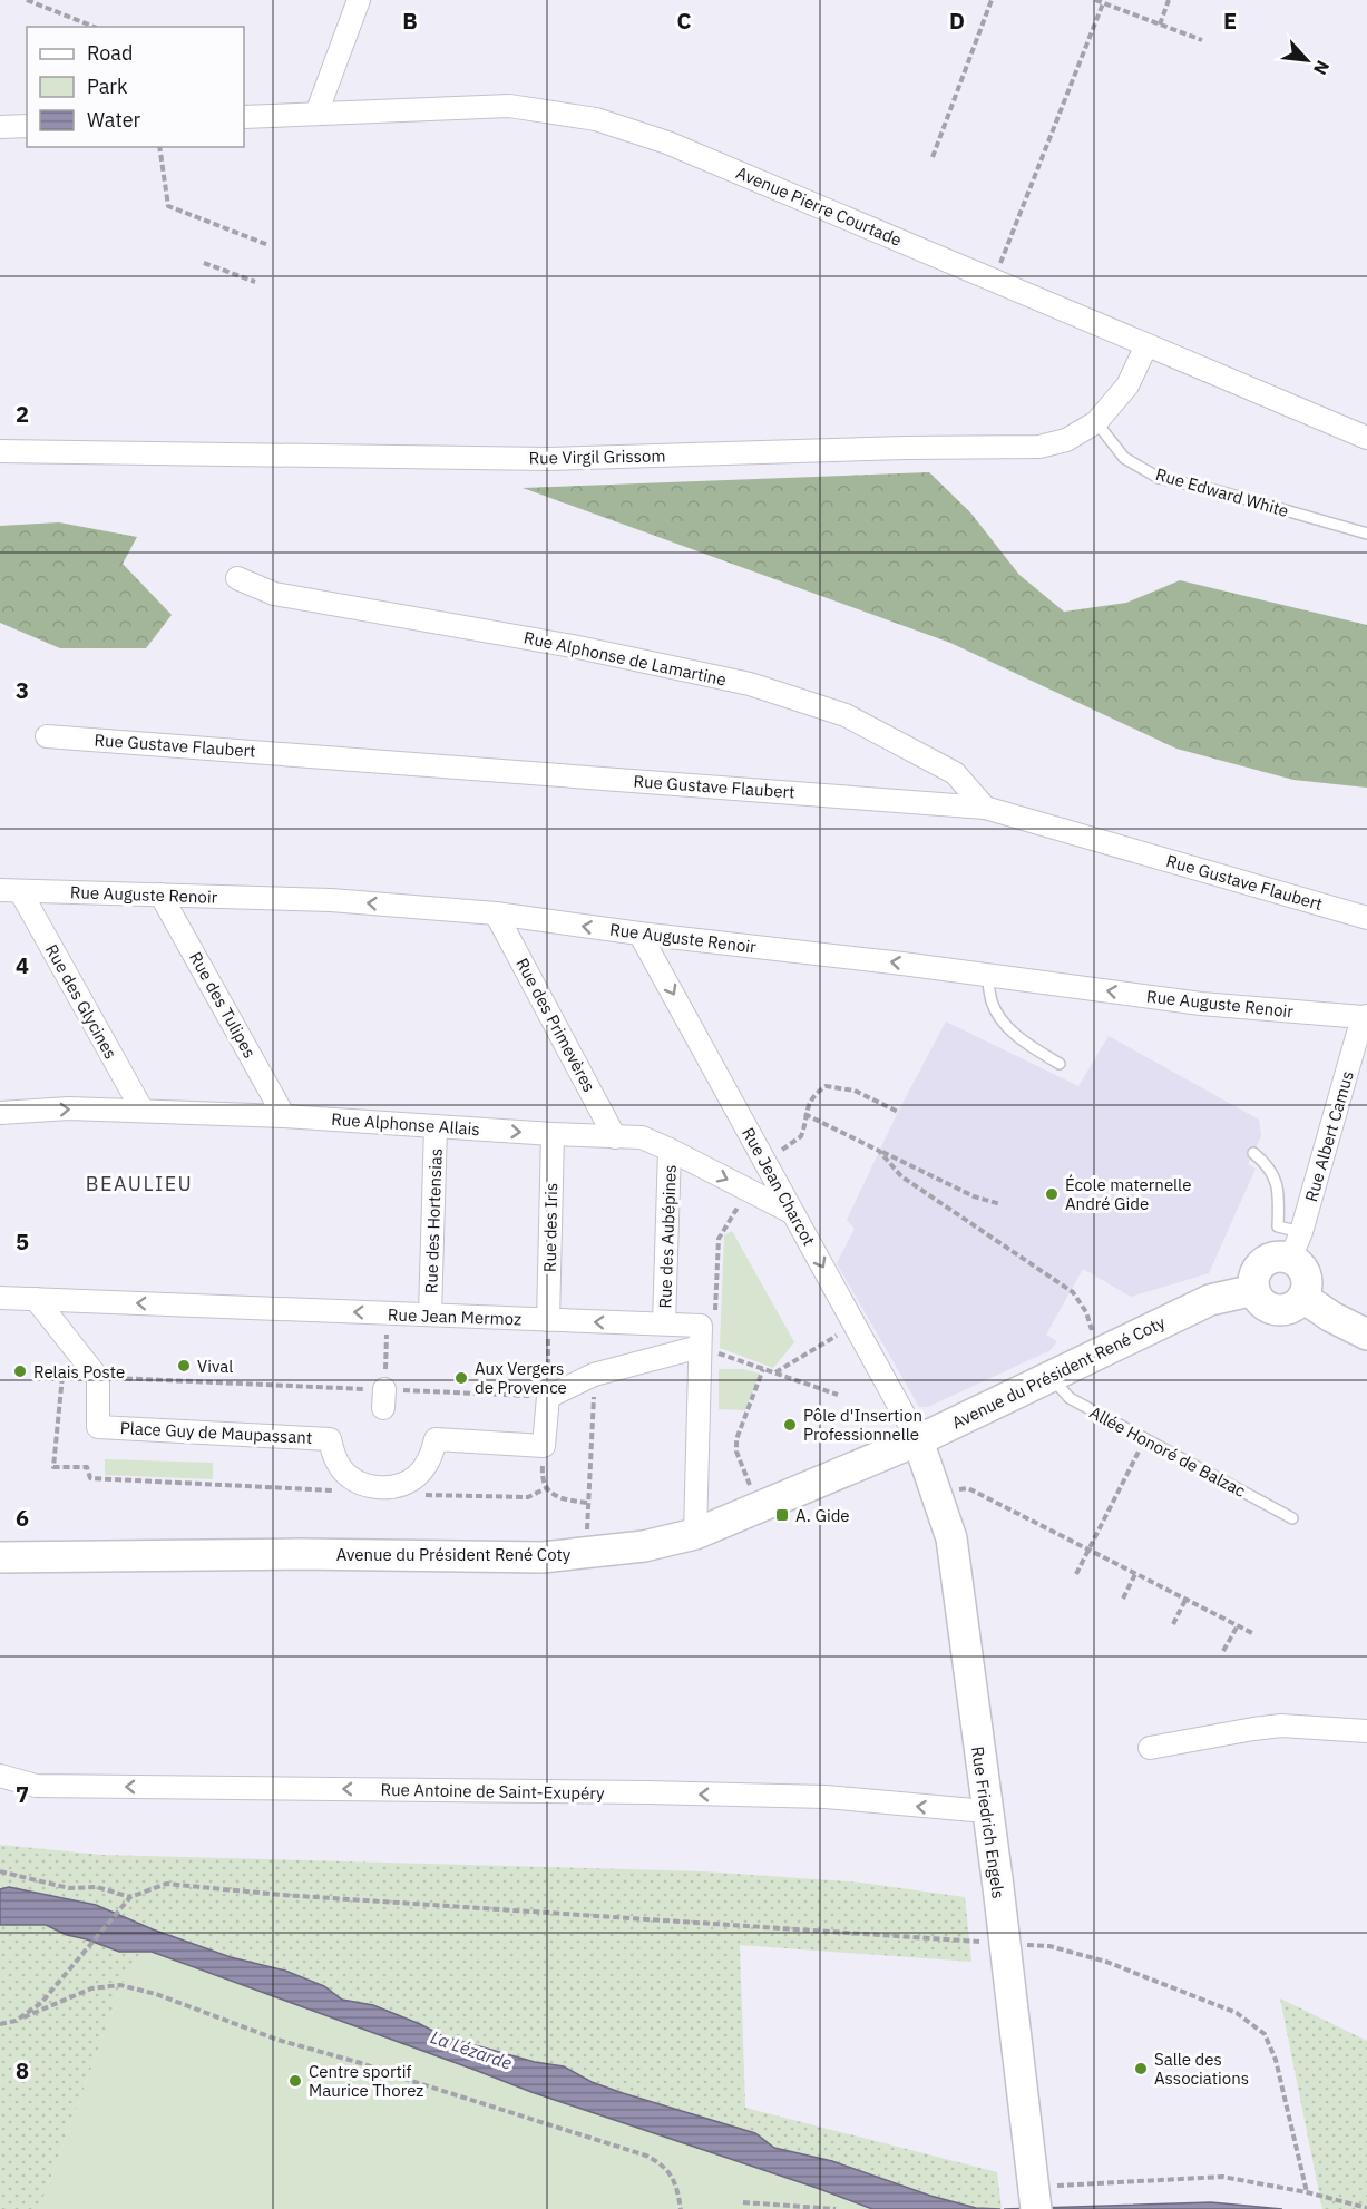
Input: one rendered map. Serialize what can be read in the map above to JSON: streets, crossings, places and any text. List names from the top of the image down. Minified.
{"streets":{"street":["Avenue Pierre Courtade","Rue Virgil Grissom","Rue Alphonse de Lamartine","Rue Gustave Flaubert","Rue Auguste Renoir","Rue des Glycines","Rue des Tulipes","Rue des Primevères","Rue Alphonse Allais","Rue Albert Camus","Rue Jean Charcot","Rue des Hortensias","Rue des Iris","Rue des Aubépines","Rue Jean Mermoz","Avenue du Président René Coty","Place Guy de Maupassant","Rue Antoine de Saint-Exupéry","Rue Friedrich Engels"],"lane":["Rue Edward White","Allée Honoré de Balzac"]},"crossings":[["Avenue Pierre Courtade","Rue Virgil Grissom"],["Rue Virgil Grissom","Rue Edward White"],["Rue Alphonse de Lamartine","Rue Gustave Flaubert"],["Rue Auguste Renoir","Rue des Glycines"],["Rue Auguste Renoir","Rue des Tulipes"],["Rue Auguste Renoir","Rue des Primevères"],["Rue Auguste Renoir","Rue Albert Camus"],["Rue Auguste Renoir","Rue Jean Charcot"],["Rue des Glycines","Rue Alphonse Allais"],["Rue des Tulipes","Rue Alphonse Allais"],["Rue des Primevères","Rue Alphonse Allais"],["Rue Alphonse Allais","Rue Jean Charcot"],["Rue Alphonse Allais","Rue des Hortensias"],["Rue Alphonse Allais","Rue des Iris"],["Rue Alphonse Allais","Rue des Aubépines"],["Rue Albert Camus","Avenue du Président René Coty"],["Rue Jean Charcot","Avenue du Président René Coty"],["Rue Jean Charcot","Rue Friedrich Engels"],["Rue des Hortensias","Rue Jean Mermoz"],["Rue des Iris","Rue Jean Mermoz"],["Rue des Aubépines","Rue Jean Mermoz"],["Rue Jean Mermoz","Place Guy de Maupassant"],["Avenue du Président René Coty","Allée Honoré de Balzac"],["Avenue du Président René Coty","Rue Friedrich Engels"],["Rue Antoine de Saint-Exupéry","Rue Friedrich Engels"]],"one_way":["Rue Auguste Renoir","Rue Alphonse Allais","Rue Jean Charcot","Rue Jean Mermoz","Rue Antoine de Saint-Exupéry"],"districts":["BEAULIEU"],"water":["La Lézarde"],"places":{"other":["École maternelle André Gide","Vival","Relais Poste","Aux Vergers de Provence","Pôle d'Insertion Professionnelle","Salle des Associations","Centre sportif Maurice Thorez"],"transit":["A. Gide"]},"legend":["Road","Park","Water"],"north":"bottom right","grid":{"columns":["B","C","D","E"],"rows":["2","3","4","5","6","7","8"]}}
